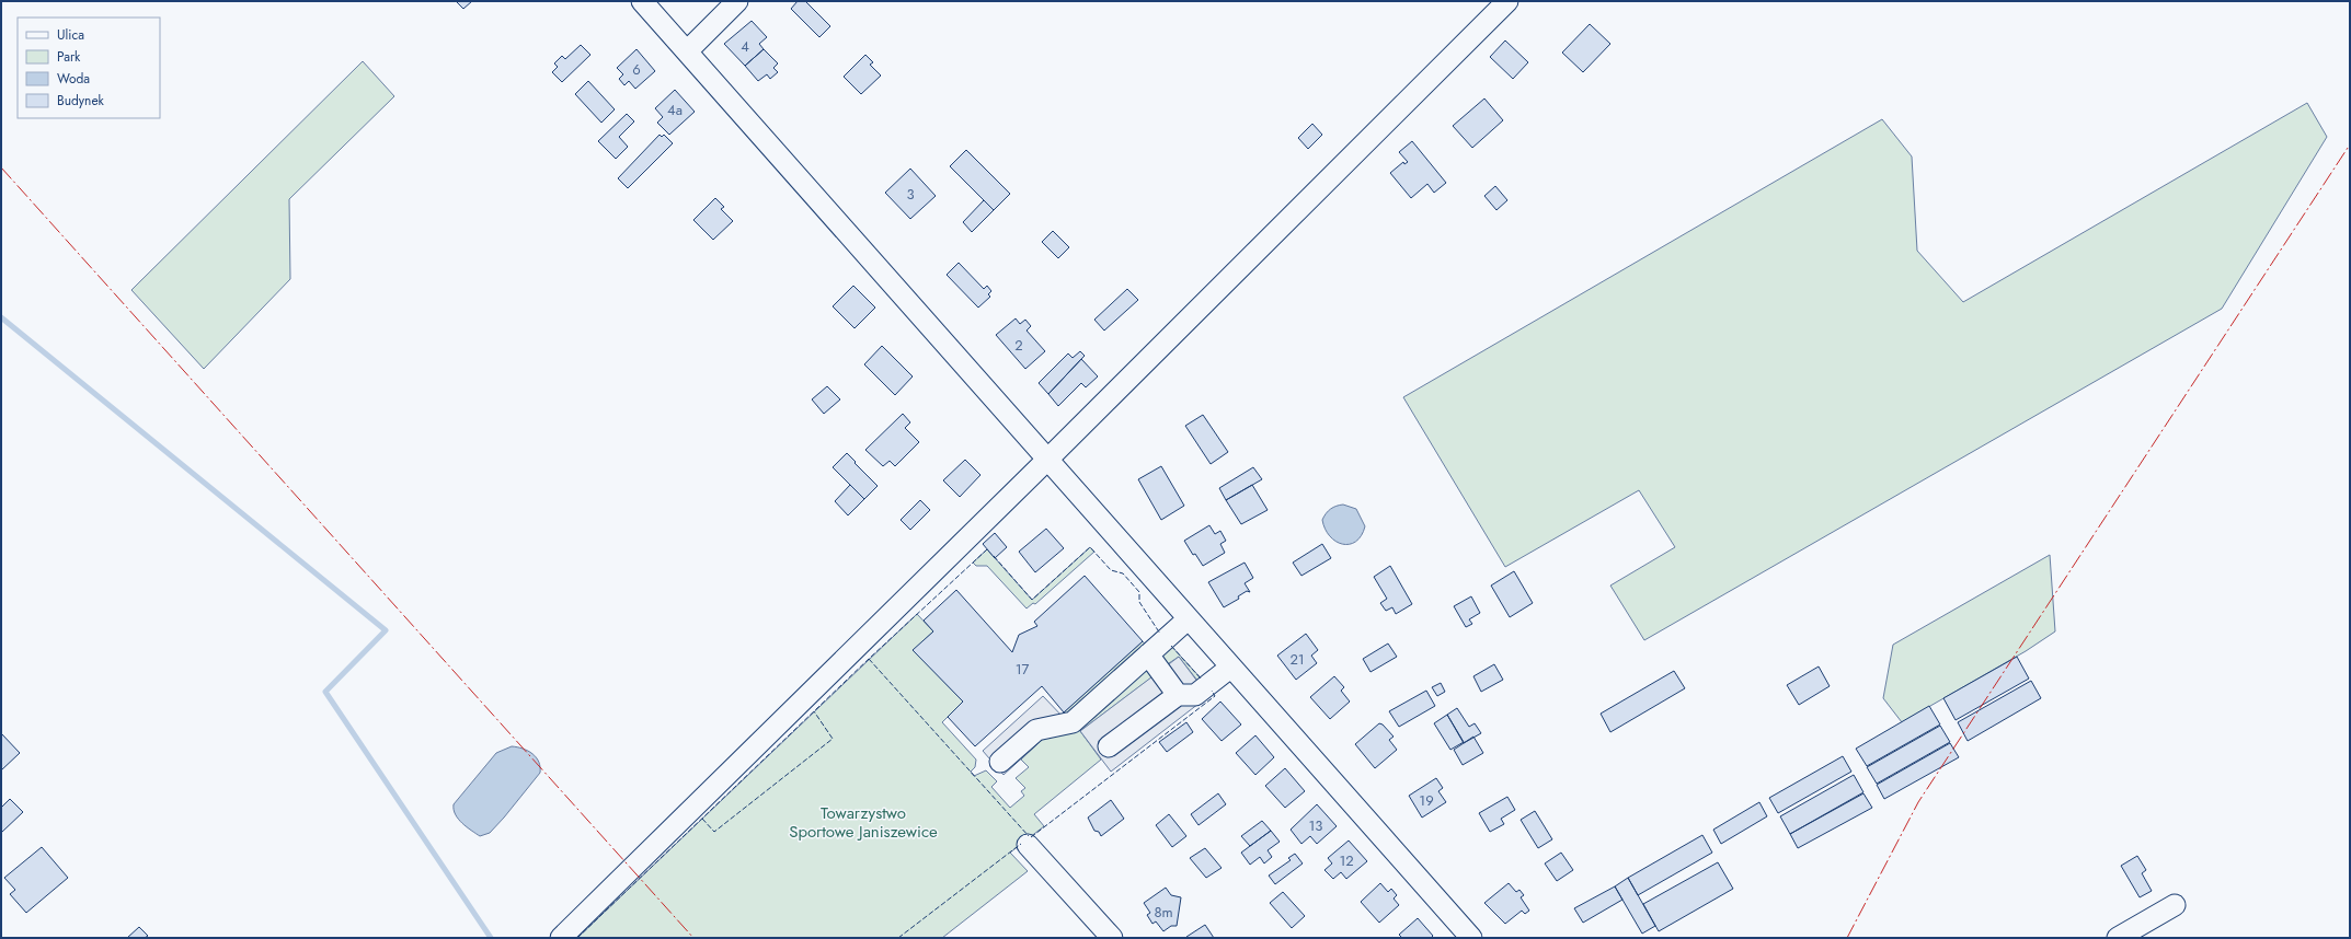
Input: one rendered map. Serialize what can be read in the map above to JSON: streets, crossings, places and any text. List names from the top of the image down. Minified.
{"parks":["Towarzystwo Sportowe Janiszewice"],"house_numbers":["4","6","4a","3","2","21","17","19","13","12","8m"],"legend":["Ulica","Park","Woda","Budynek"]}
